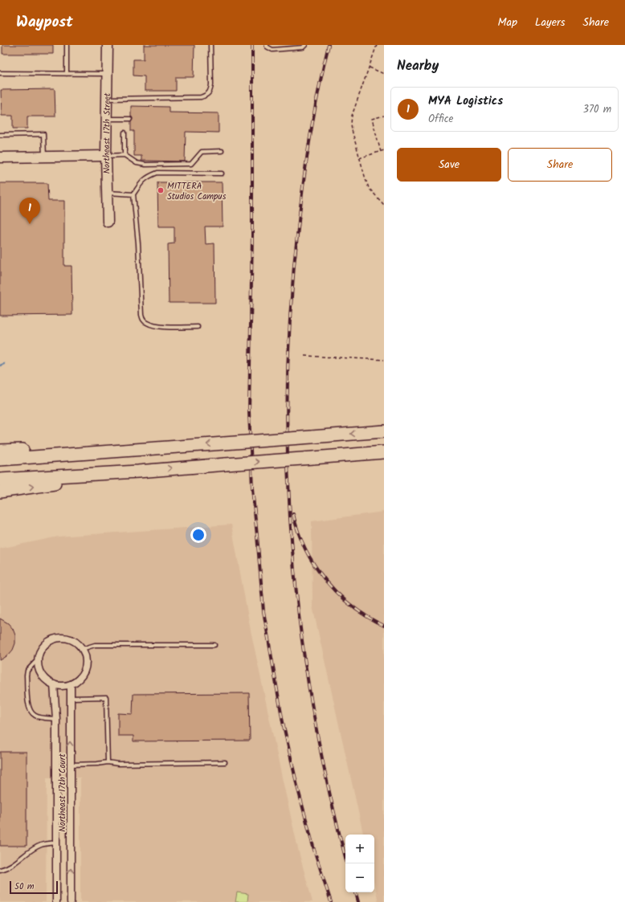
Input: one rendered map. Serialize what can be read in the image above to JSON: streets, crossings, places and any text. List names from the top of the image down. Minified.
{"streets":{"street":["Northeast 17th Street","Northeast 17th Court"]},"places":["MITTERA Studios Campus"],"scale_bar":"50 m","page":{"header":"Waypost","nav":["Map","Layers","Share"],"heading":"Nearby","list":[{"mark":"1","name":"MYA Logistics","note":"Office","value":"370 m"}],"buttons":["Save","Share"],"pins":"1","map_buttons":["+","−"],"scale":"50 m"}}
